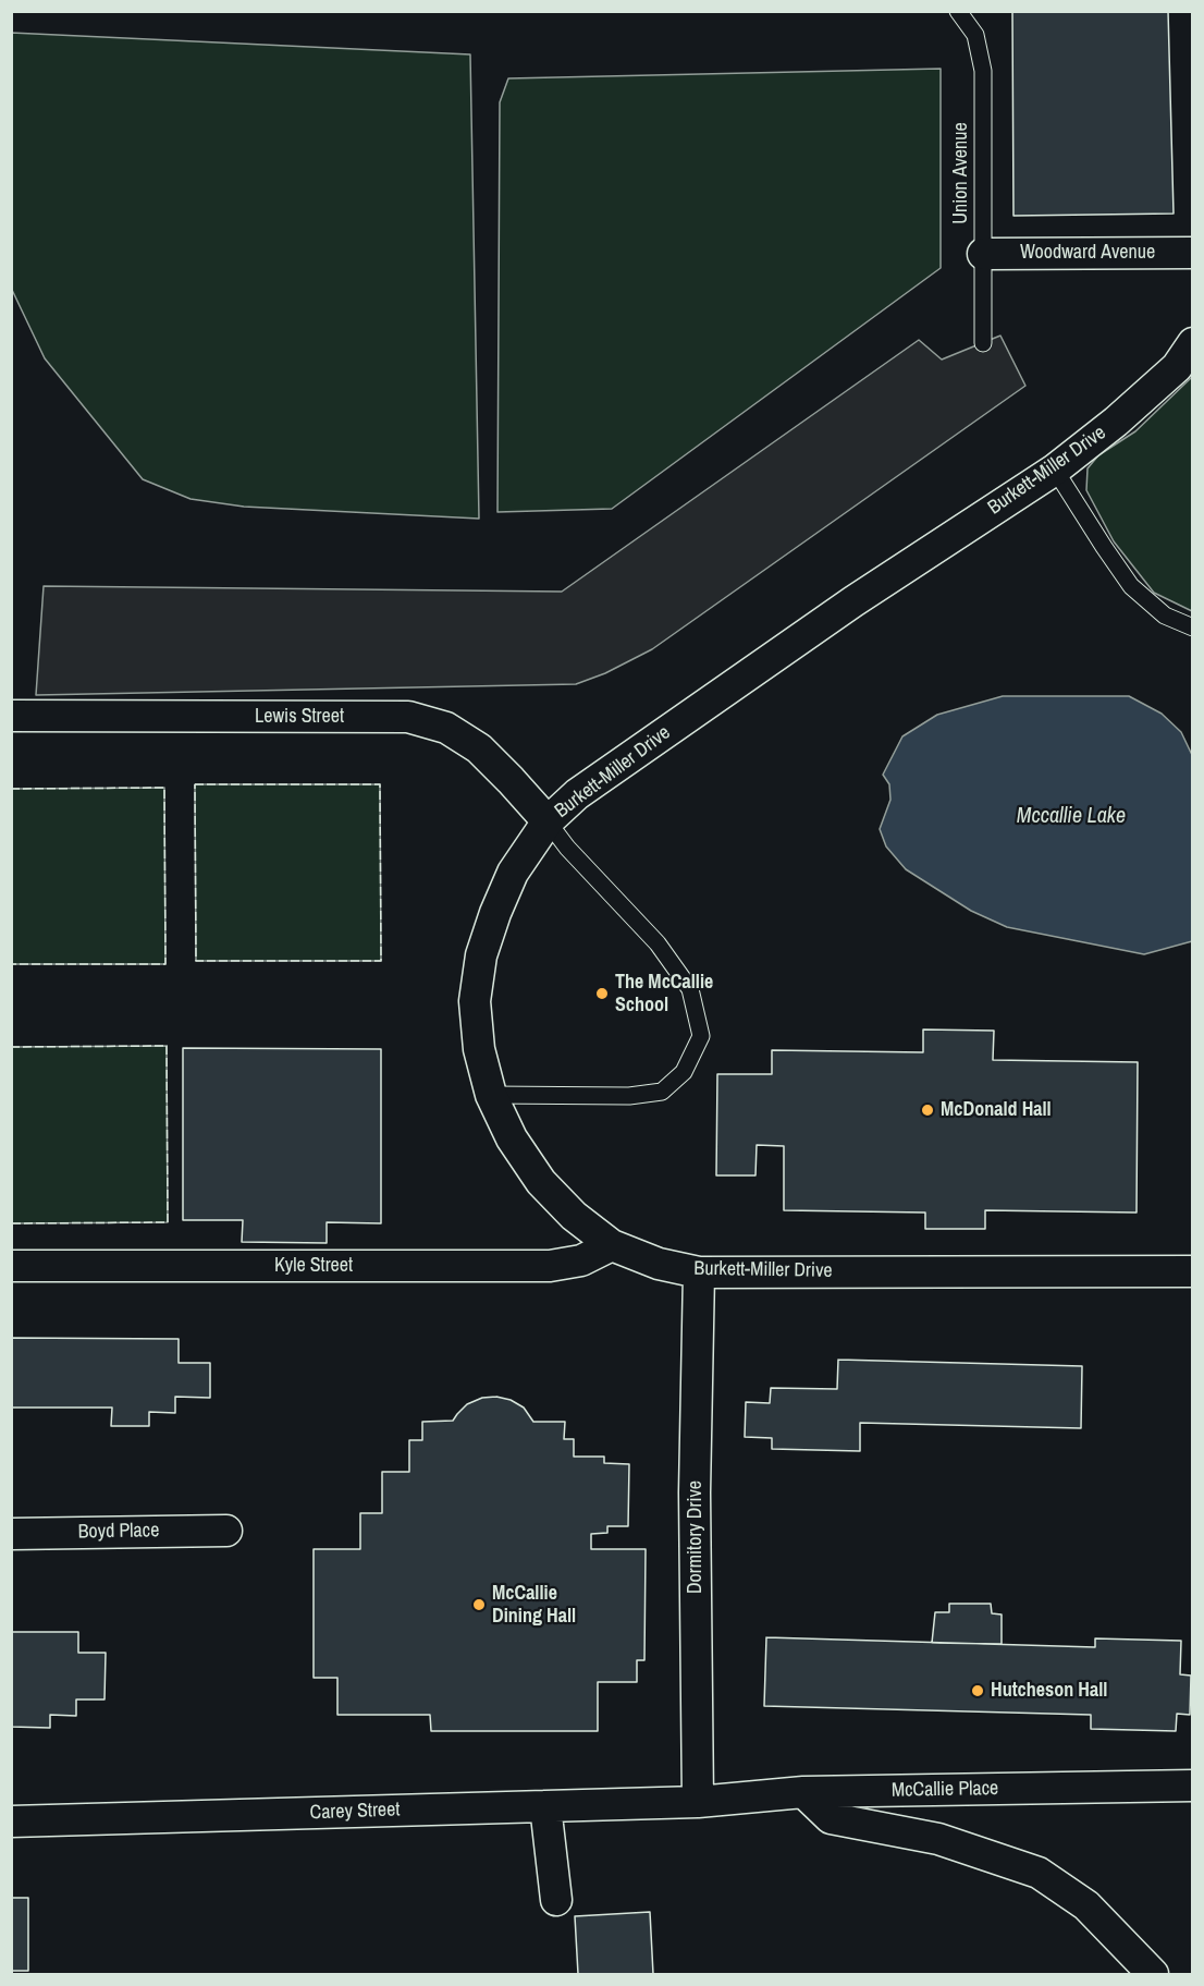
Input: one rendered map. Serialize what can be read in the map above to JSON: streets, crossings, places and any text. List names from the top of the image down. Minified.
{"streets":{"street":["Woodward Avenue","Burkett-Miller Drive","Lewis Street","Kyle Street","Boyd Place","Dormitory Drive","McCallie Place","Carey Street"],"lane":["Union Avenue"]},"crossings":[["Union Avenue","Woodward Avenue"],["Burkett-Miller Drive","Lewis Street"],["Burkett-Miller Drive","Kyle Street"],["Burkett-Miller Drive","Dormitory Drive"],["Dormitory Drive","McCallie Place"],["Dormitory Drive","Carey Street"],["McCallie Place","Carey Street"]],"water":["Mccallie Lake"],"places":["The McCallie School","McDonald Hall","McCallie Dining Hall","Hutcheson Hall"]}
